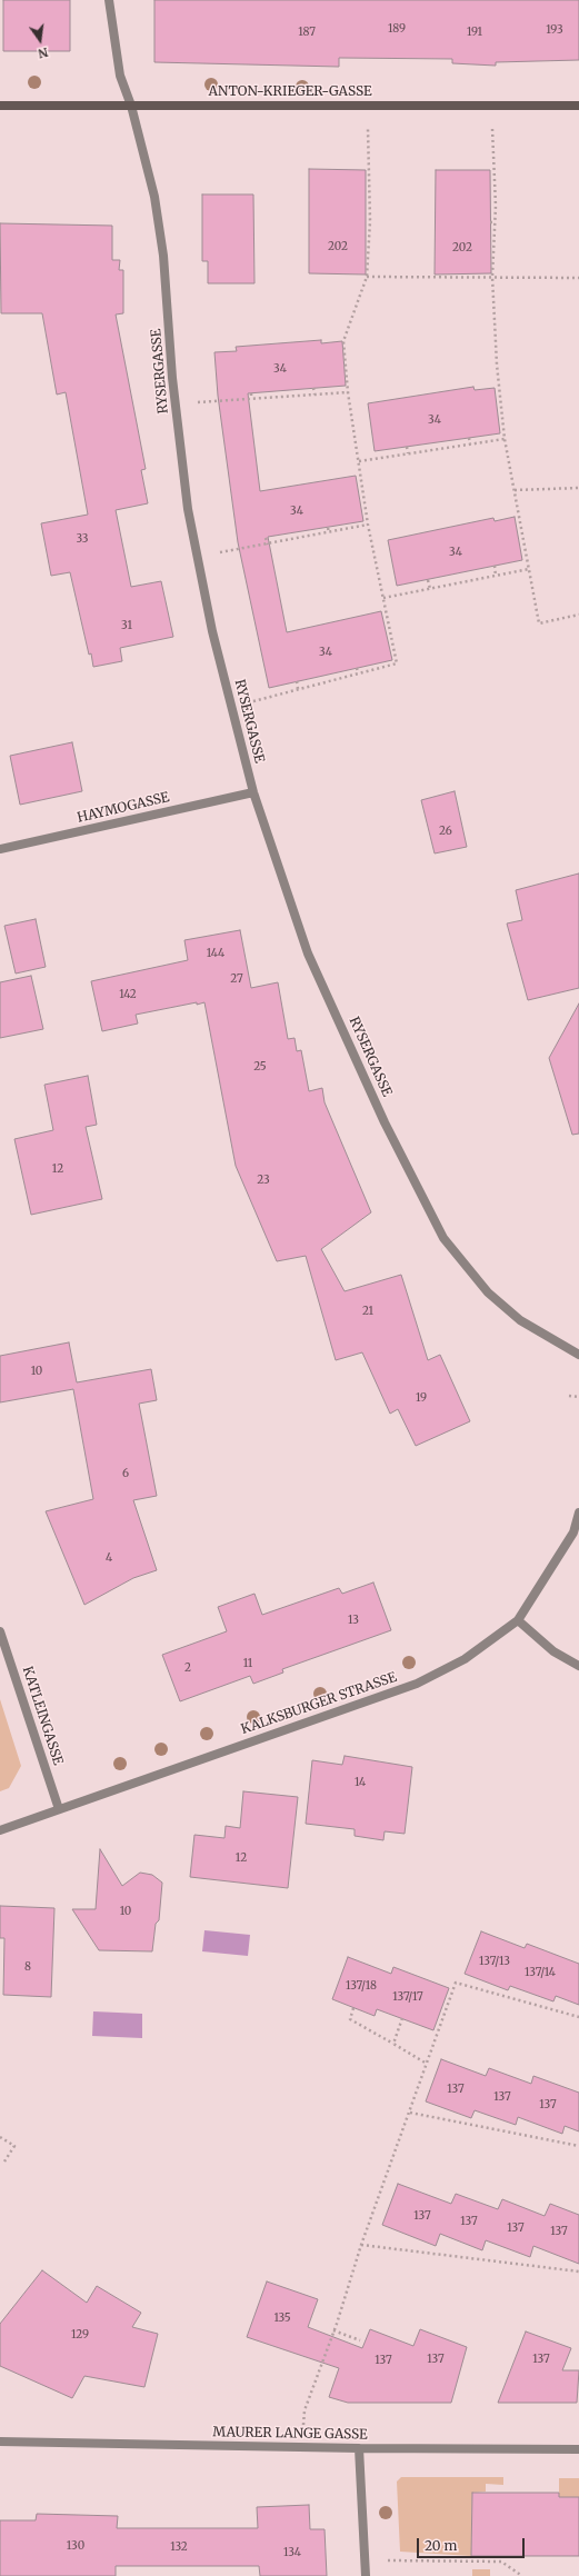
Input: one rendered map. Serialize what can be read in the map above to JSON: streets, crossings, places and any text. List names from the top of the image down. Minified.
{"streets":{"street":["ANTON-KRIEGER-GASSE","RYSERGASSE","HAYMOGASSE","KALKSBURGER STRASSE","KATLEINGASSE","MAURER LANGE GASSE"]},"crossings":[["ANTON-KRIEGER-GASSE","RYSERGASSE"],["RYSERGASSE","HAYMOGASSE"],["KALKSBURGER STRASSE","KATLEINGASSE"]],"house_numbers":["189","193","187","191","202","202","34","34","34","33","34","31","34","26","144","27","142","25","12","23","21","10","19","6","4","13","11","2","14","12","10","137/13","8","137/14","137/18","137/17","137","137","137","137","137","137","137","135","129","137","137","137","130","132","134"],"scale_bar":"20 m","north":"bottom"}
